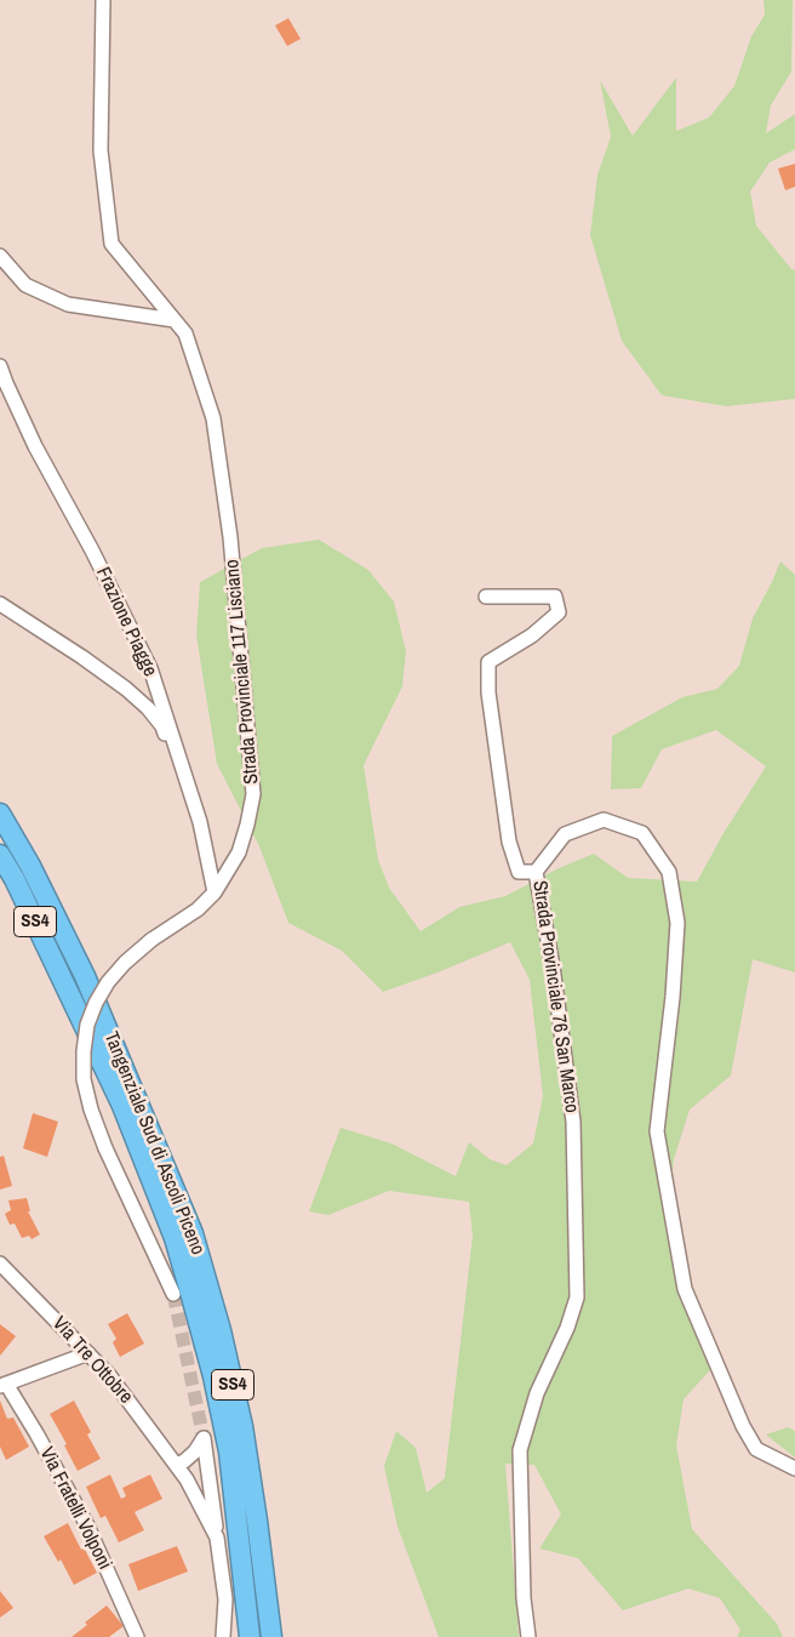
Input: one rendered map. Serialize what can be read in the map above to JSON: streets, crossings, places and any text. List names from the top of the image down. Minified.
{"streets":{"highway":["SS4","Tangenziale Sud di Ascoli Piceno"],"street":["Frazione Piagge","Strada Provinciale 117 Lisciano","Strada Provinciale 76 San Marco","Via Tre Ottobre","Via Fratelli Volponi"]},"crossings":[["Frazione Piagge","Strada Provinciale 117 Lisciano"]]}
